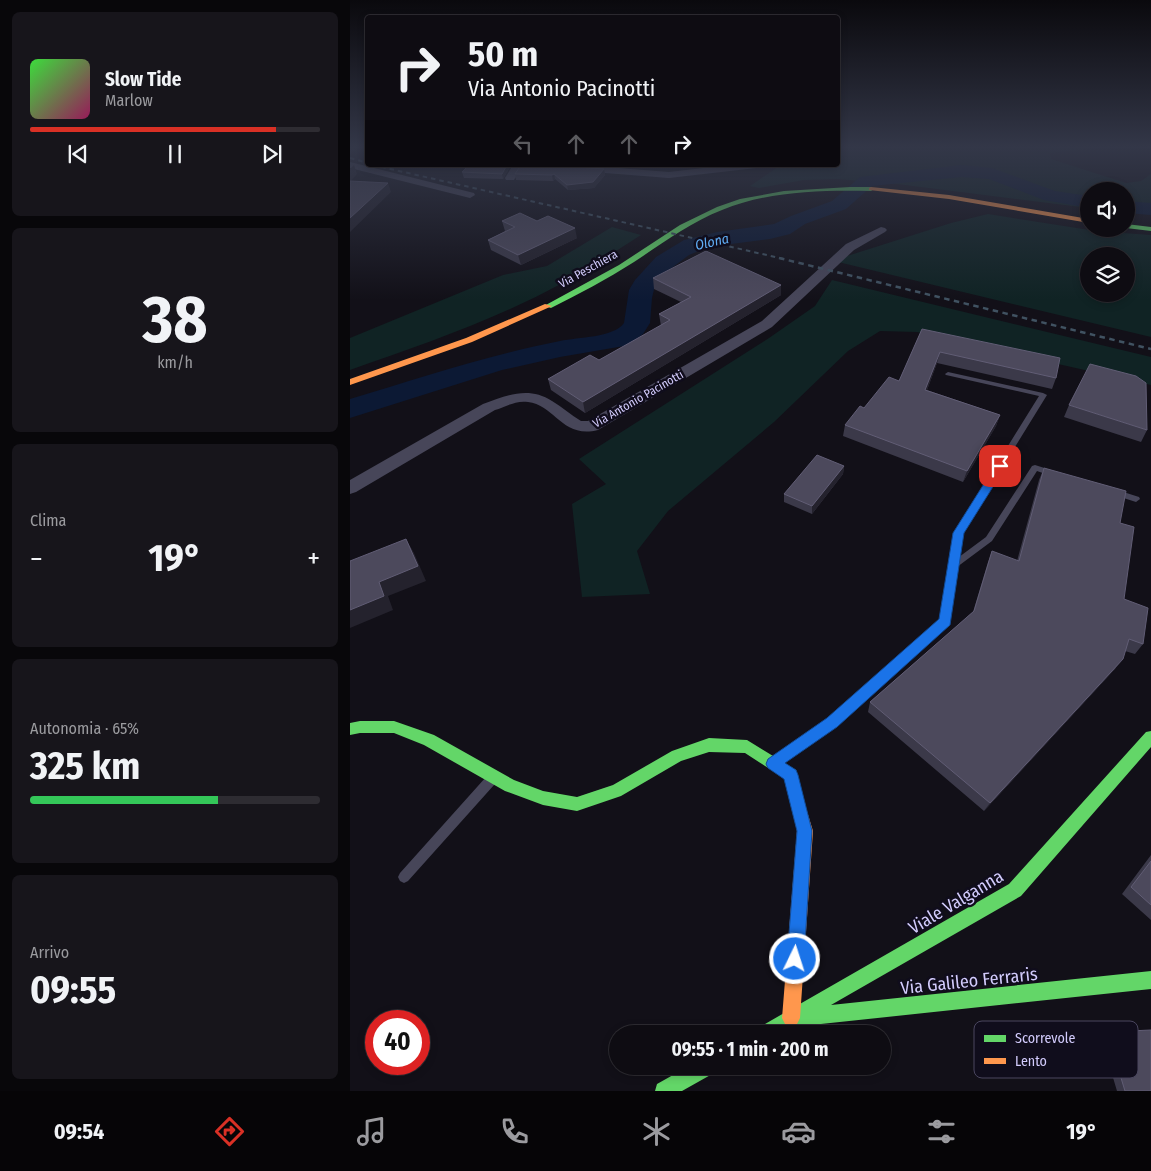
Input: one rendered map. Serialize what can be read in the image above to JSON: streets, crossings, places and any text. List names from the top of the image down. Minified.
{"streets":{"main road":["Via Peschiera","Viale Valganna","Via Galileo Ferraris"],"street":["Via Antonio Pacinotti"]},"crossings":[["Viale Valganna","Via Galileo Ferraris"]],"water":["Olona"],"legend":["Scorrevole","Lento"],"page":{"turn":["50 m","Via Antonio Pacinotti"],"song":["Slow Tide","Marlow"],"tile":[["38","km/h"],"Clima",["Autonomia · 65%","325 km"],["Arrivo","09:55"]],"heat":["−","19°","+"],"limit":"40","trip":"09:55 · 1 min · 200 m","tabs":["09:54","19°"]}}
